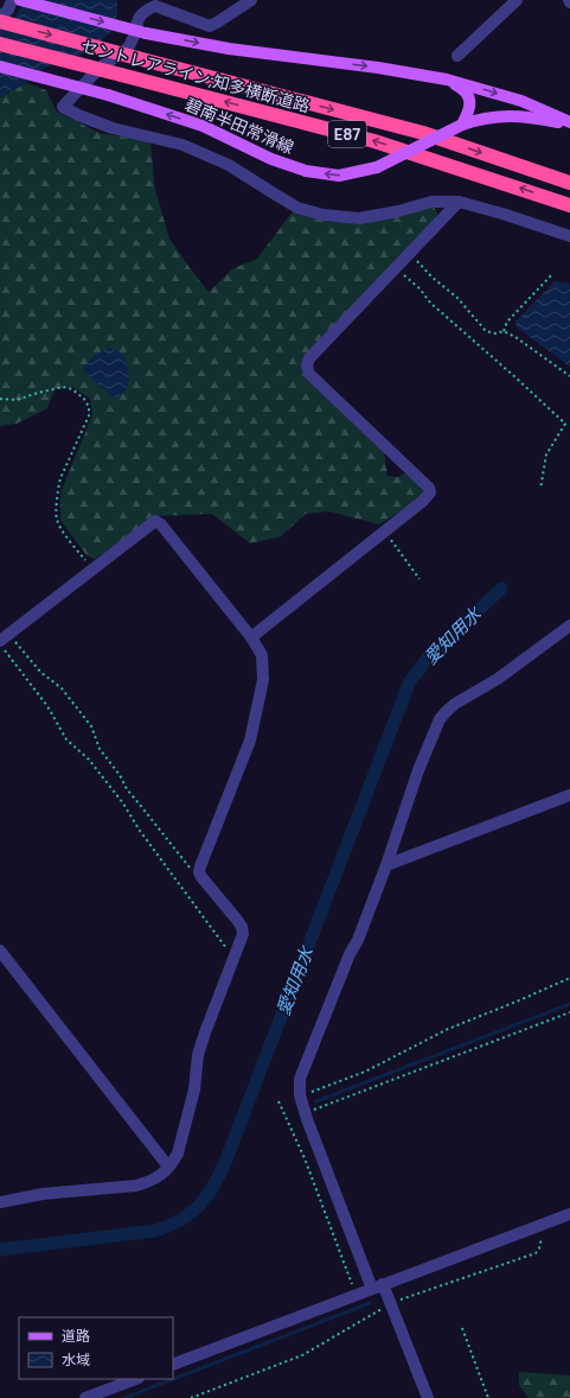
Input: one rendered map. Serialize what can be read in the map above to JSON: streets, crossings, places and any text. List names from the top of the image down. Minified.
{"streets":{"highway":["セントレアライン;知多横断道路","E87"],"main road":["碧南半田常滑線"]},"water":["愛知用水"],"legend":["道路","水域"]}
